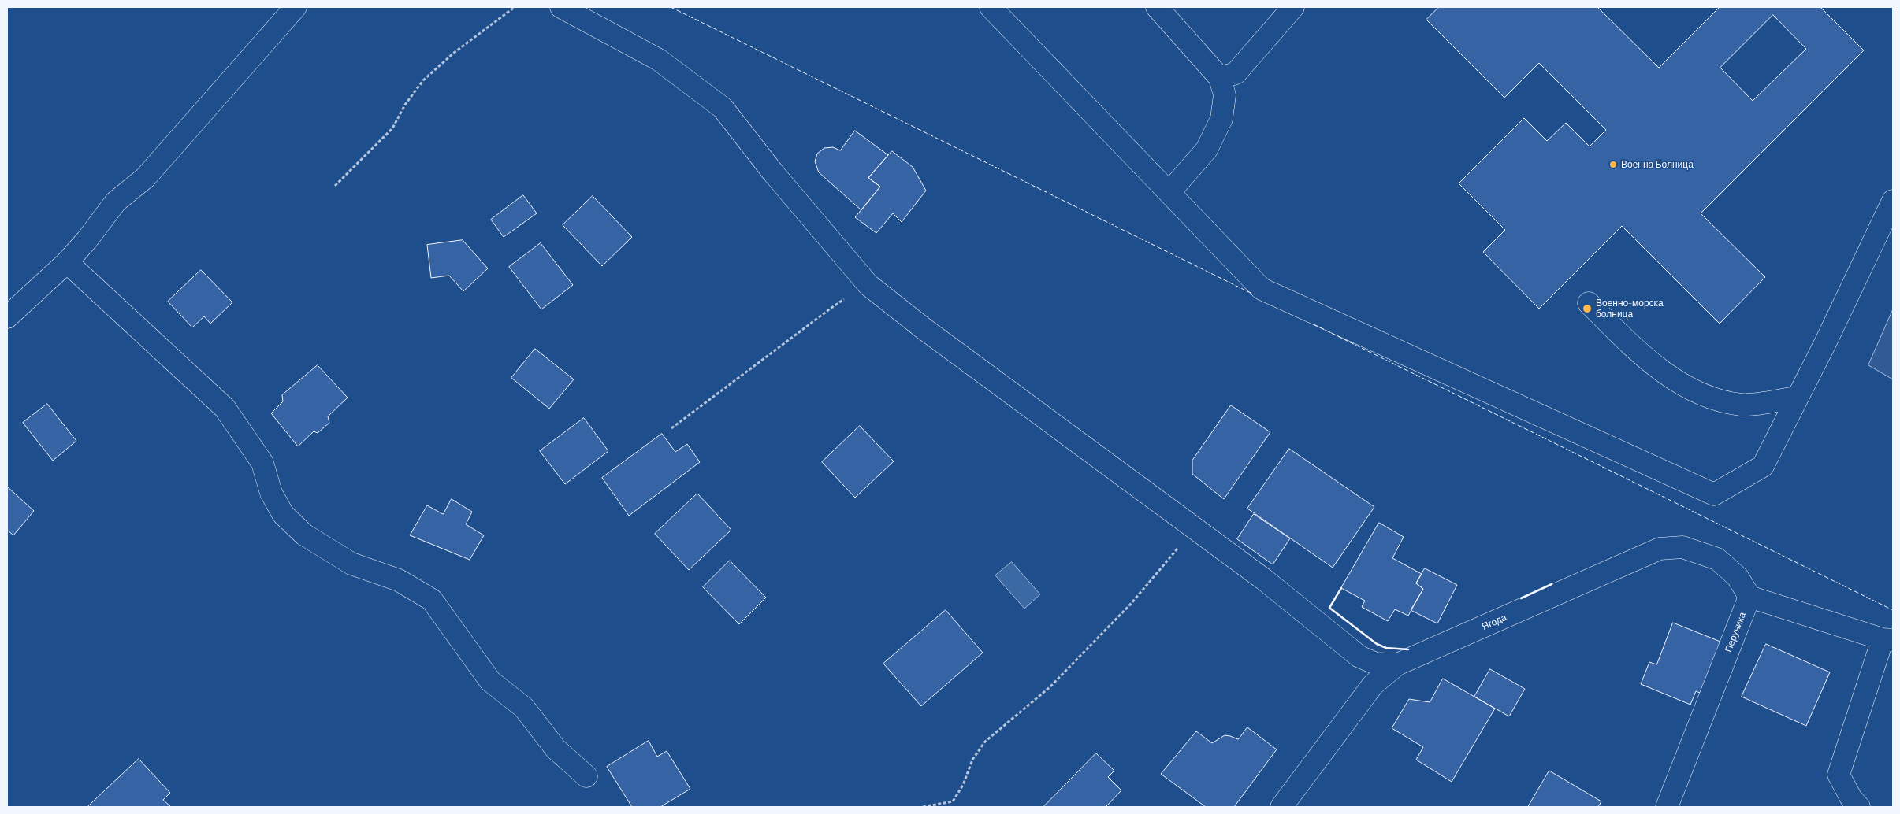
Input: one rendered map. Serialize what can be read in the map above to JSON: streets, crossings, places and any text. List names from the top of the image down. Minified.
{"streets":{"street":["Ягода","Перуника"]},"crossings":[["Ягода","Перуника"]],"places":["Военна Болница","Военно-морска болница"]}
